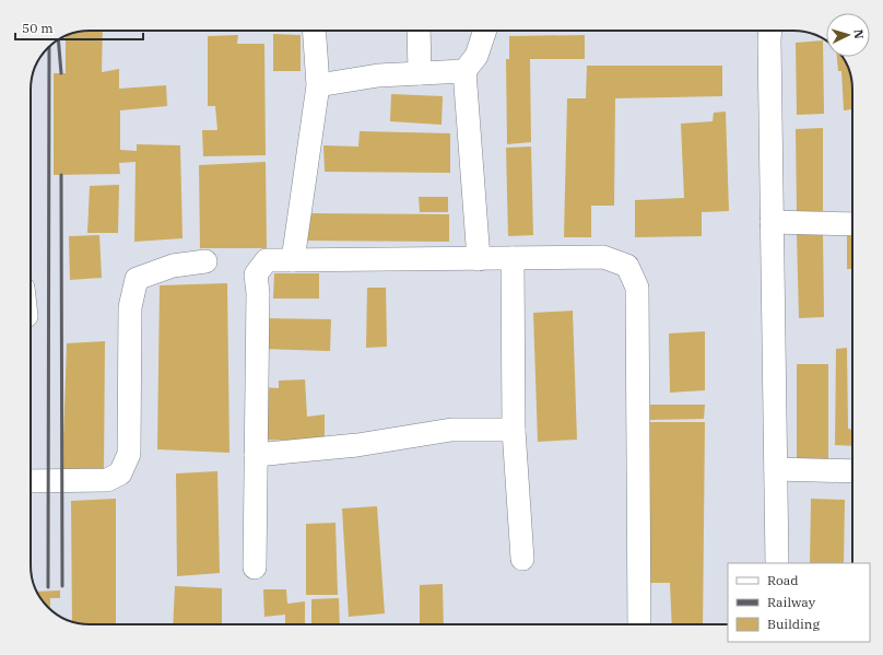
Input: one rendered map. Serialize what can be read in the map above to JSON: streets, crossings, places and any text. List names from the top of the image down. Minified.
{"legend":["Road","Railway","Building"],"scale_bar":"50 m","north":"right"}
